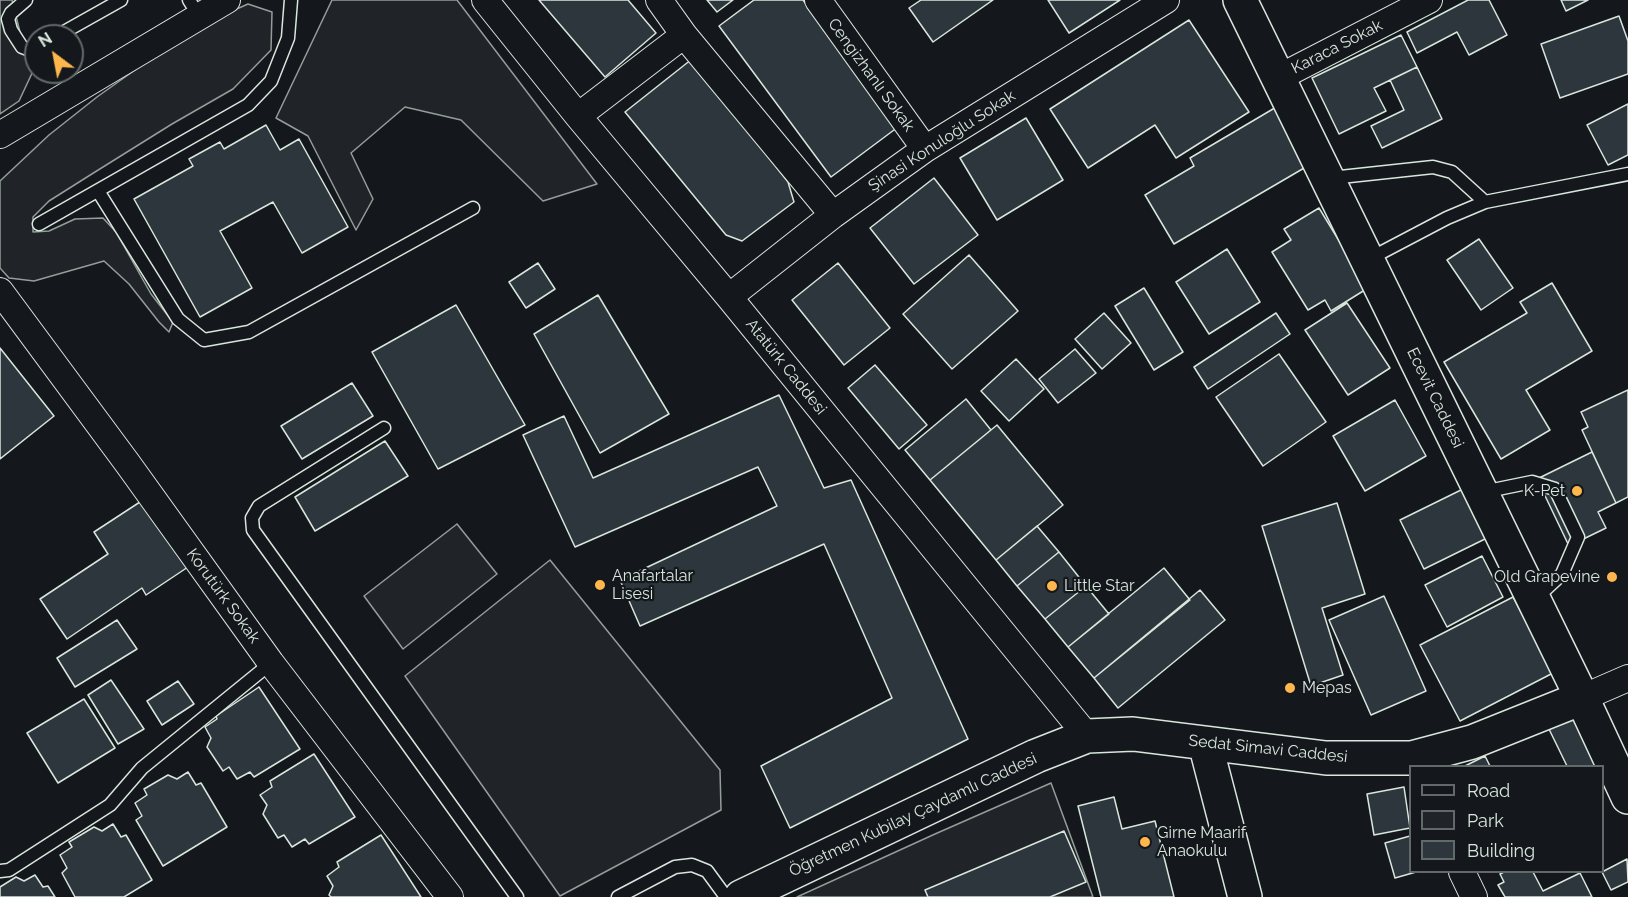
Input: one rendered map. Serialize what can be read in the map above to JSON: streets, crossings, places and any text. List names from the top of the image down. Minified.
{"streets":{"street":["Karaca Sokak","Cengizhanlı Sokak","Şinasi Konuloğlu Sokak","Atatürk Caddesi","Ecevit Caddesi","Korutürk Sokak","Sedat Simavi Caddesi","Öğretmen Kubilay Çaydamlı Caddesi"]},"crossings":[["Karaca Sokak","Ecevit Caddesi"],["Cengizhanlı Sokak","Şinasi Konuloğlu Sokak"],["Şinasi Konuloğlu Sokak","Atatürk Caddesi"],["Atatürk Caddesi","Sedat Simavi Caddesi"],["Atatürk Caddesi","Öğretmen Kubilay Çaydamlı Caddesi"],["Ecevit Caddesi","Sedat Simavi Caddesi"],["Sedat Simavi Caddesi","Öğretmen Kubilay Çaydamlı Caddesi"]],"places":["K-Pet","Old Grapevine","Anafartalar Lisesi","Little Star","Mepas","Girne Maarif Anaokulu"],"legend":["Road","Park","Building"],"north":"top left"}
